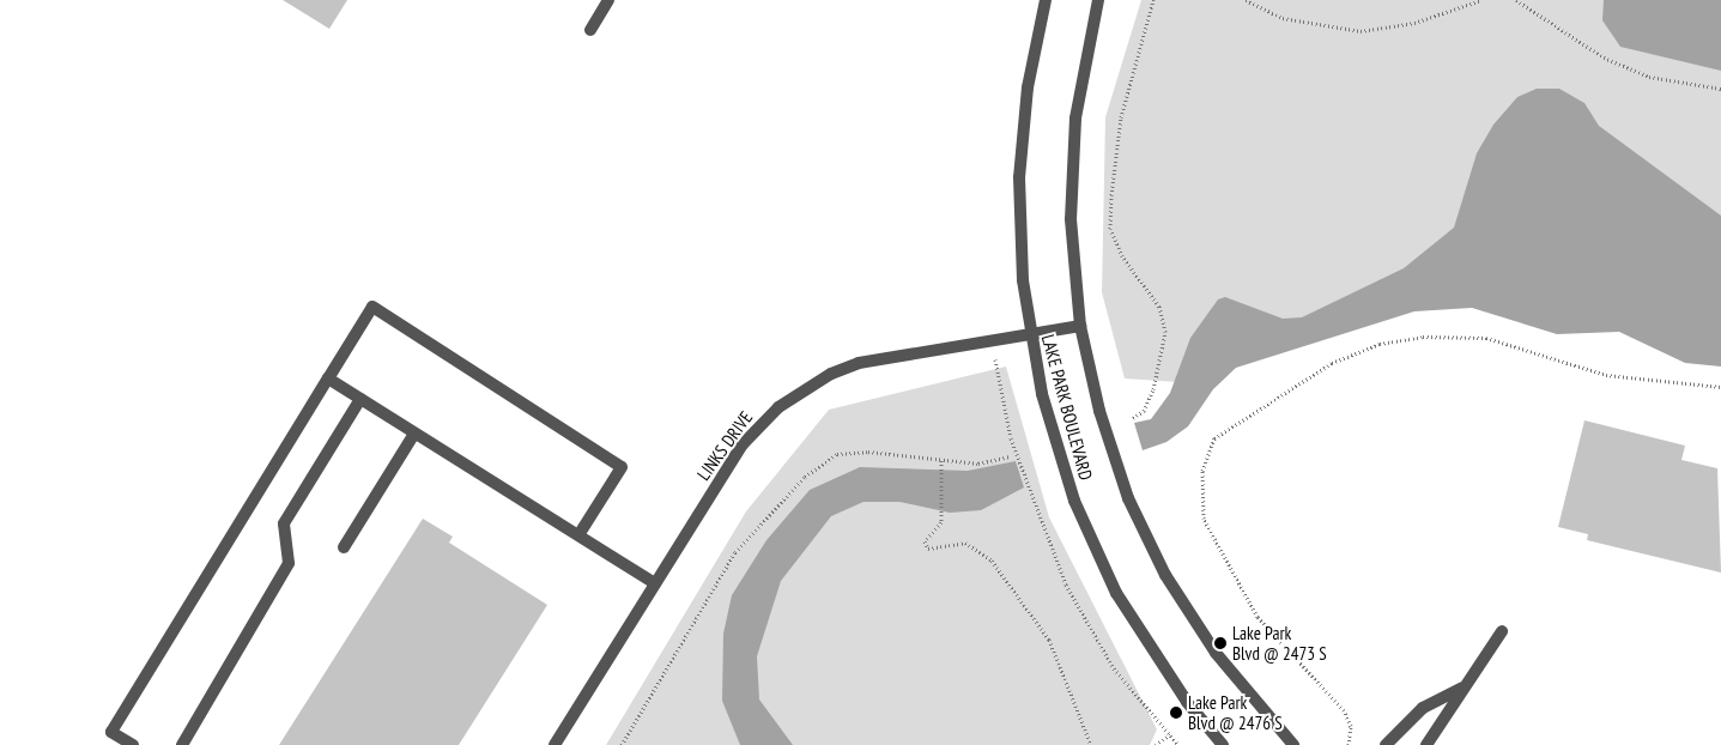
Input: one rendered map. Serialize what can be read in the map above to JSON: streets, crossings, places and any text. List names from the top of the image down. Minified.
{"streets":{"street":["LAKE PARK BOULEVARD","LINKS DRIVE"]},"crossings":[["LAKE PARK BOULEVARD","LINKS DRIVE"]],"places":["Lake Park Blvd @ 2473 S","Lake Park Blvd @ 2476 S"]}
